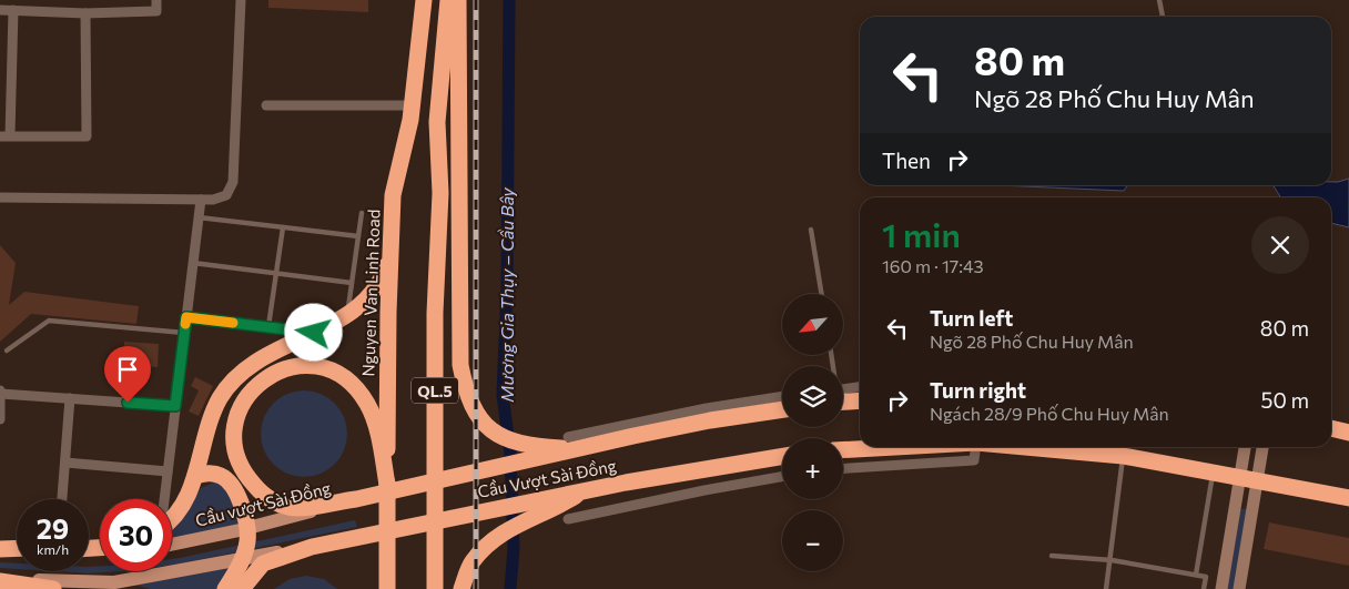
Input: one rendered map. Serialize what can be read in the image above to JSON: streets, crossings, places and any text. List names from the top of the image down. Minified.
{"streets":{"highway":["Nguyen Van Linh Road","QL.5","Cầu Vượt Sài Đồng"],"main road":["Cầu vượt Sài Đồng"]},"crossings":[["Nguyen Van Linh Road","Cầu Vượt Sài Đồng"],["Cầu Vượt Sài Đồng","Cầu vượt Sài Đồng"]],"water":["Mương Gia Thụy – Cầu Bây"],"north":"bottom left","page":{"turn":["80 m","Ngõ 28 Phố Chu Huy Mân"],"then":"Then","heading":["1 min","160 m · 17:43"],"list":[{"name":"Turn left","note":"Ngõ 28 Phố Chu Huy Mân","value":"80 m"},{"name":"Turn right","note":"Ngách 28/9 Phố Chu Huy Mân","value":"50 m"}],"map_buttons":["+","−"],"speed":"29 km/h","limit":"30"}}
